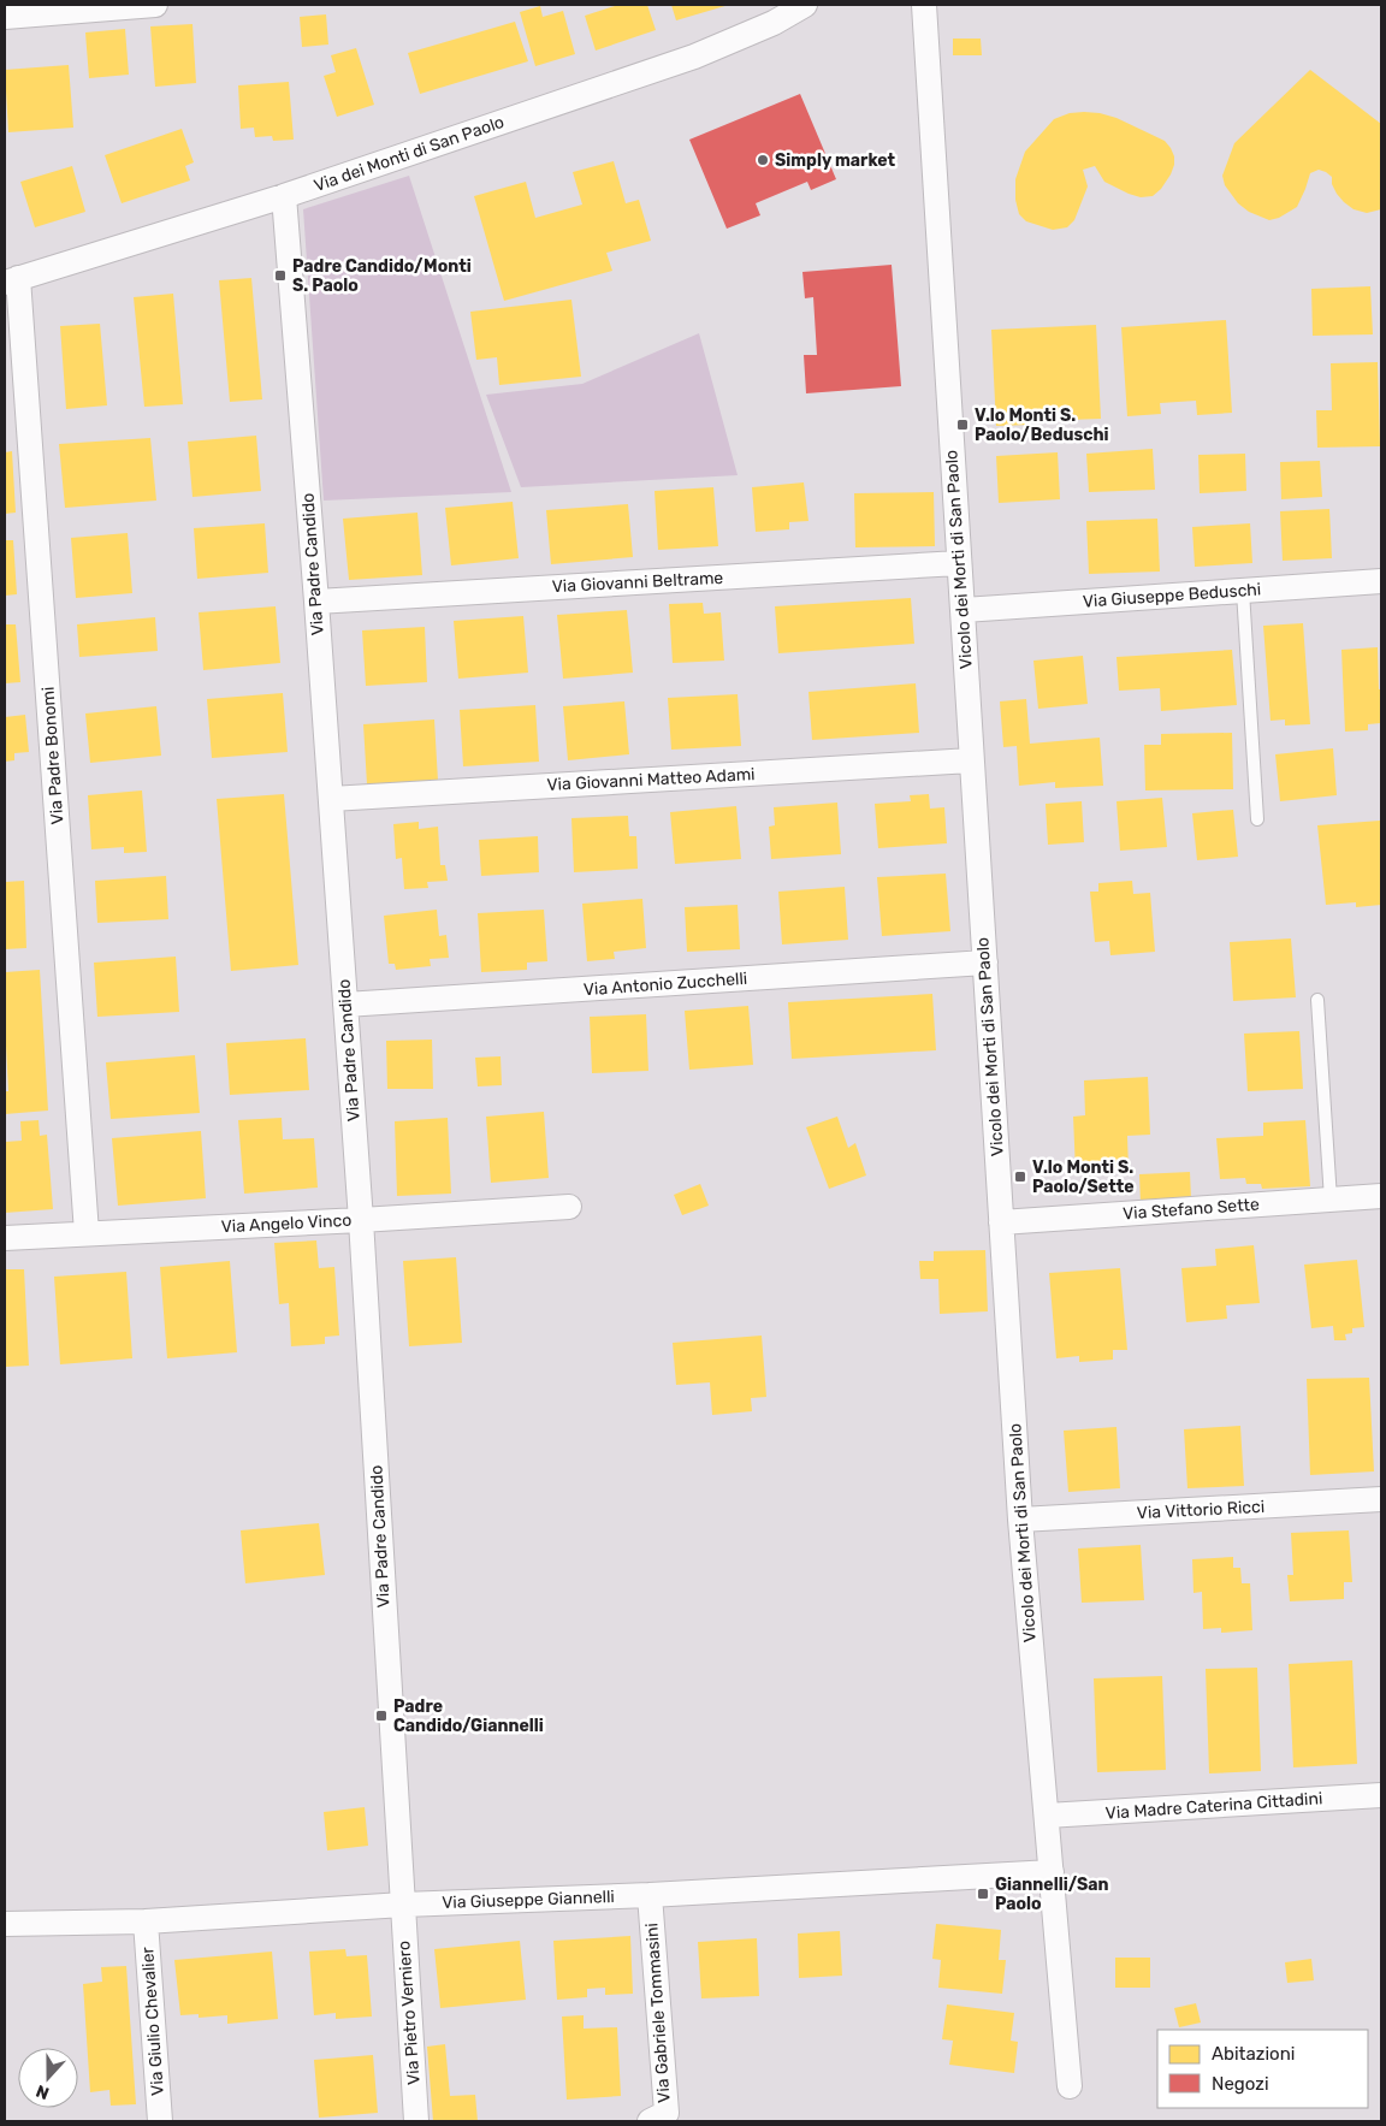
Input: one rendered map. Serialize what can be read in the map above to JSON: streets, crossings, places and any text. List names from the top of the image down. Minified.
{"streets":{"street":["Via dei Monti di San Paolo","Vicolo dei Morti di San Paolo","Via Padre Candido","Via Giovanni Beltrame","Via Giuseppe Beduschi","Via Padre Bonomi","Via Giovanni Matteo Adami","Via Antonio Zucchelli","Via Stefano Sette","Via Angelo Vinco","Via Vittorio Ricci","Via Madre Caterina Cittadini","Via Giuseppe Giannelli","Via Pietro Verniero","Via Gabriele Tommasini","Via Giulio Chevalier"]},"crossings":[["Via dei Monti di San Paolo","Via Padre Candido"],["Via dei Monti di San Paolo","Via Padre Bonomi"],["Vicolo dei Morti di San Paolo","Via Giovanni Beltrame"],["Vicolo dei Morti di San Paolo","Via Giuseppe Beduschi"],["Vicolo dei Morti di San Paolo","Via Giovanni Matteo Adami"],["Vicolo dei Morti di San Paolo","Via Antonio Zucchelli"],["Vicolo dei Morti di San Paolo","Via Stefano Sette"],["Vicolo dei Morti di San Paolo","Via Vittorio Ricci"],["Vicolo dei Morti di San Paolo","Via Madre Caterina Cittadini"],["Vicolo dei Morti di San Paolo","Via Giuseppe Giannelli"],["Via Padre Candido","Via Giovanni Beltrame"],["Via Padre Candido","Via Giovanni Matteo Adami"],["Via Padre Candido","Via Antonio Zucchelli"],["Via Padre Candido","Via Angelo Vinco"],["Via Padre Candido","Via Giuseppe Giannelli"],["Via Padre Candido","Via Pietro Verniero"],["Via Padre Bonomi","Via Angelo Vinco"],["Via Giuseppe Giannelli","Via Pietro Verniero"],["Via Giuseppe Giannelli","Via Gabriele Tommasini"],["Via Giuseppe Giannelli","Via Giulio Chevalier"]],"places":{"other":["Simply market"],"transit":["Padre Candido/Monti S. Paolo","V.lo Monti S. Paolo/Beduschi","V.lo Monti S. Paolo/Sette","Padre Candido/Giannelli","Giannelli/San Paolo"]},"legend":["Abitazioni","Negozi"],"north":"bottom"}
